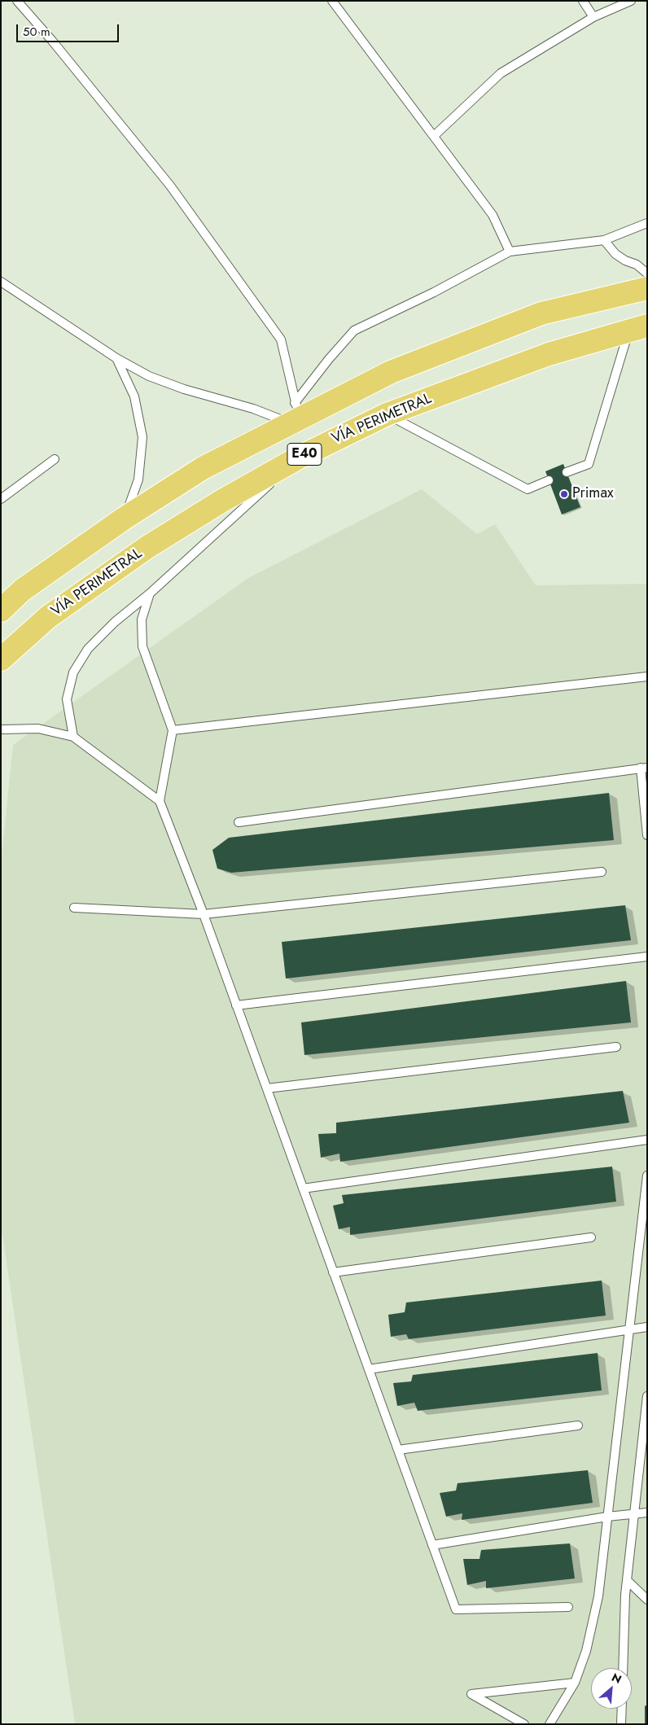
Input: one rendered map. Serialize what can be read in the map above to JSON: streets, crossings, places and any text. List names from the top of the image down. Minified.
{"streets":{"highway":["VÍA PERIMETRAL","E40"]},"places":["Primax"],"scale_bar":"50 m","north":"top right"}
